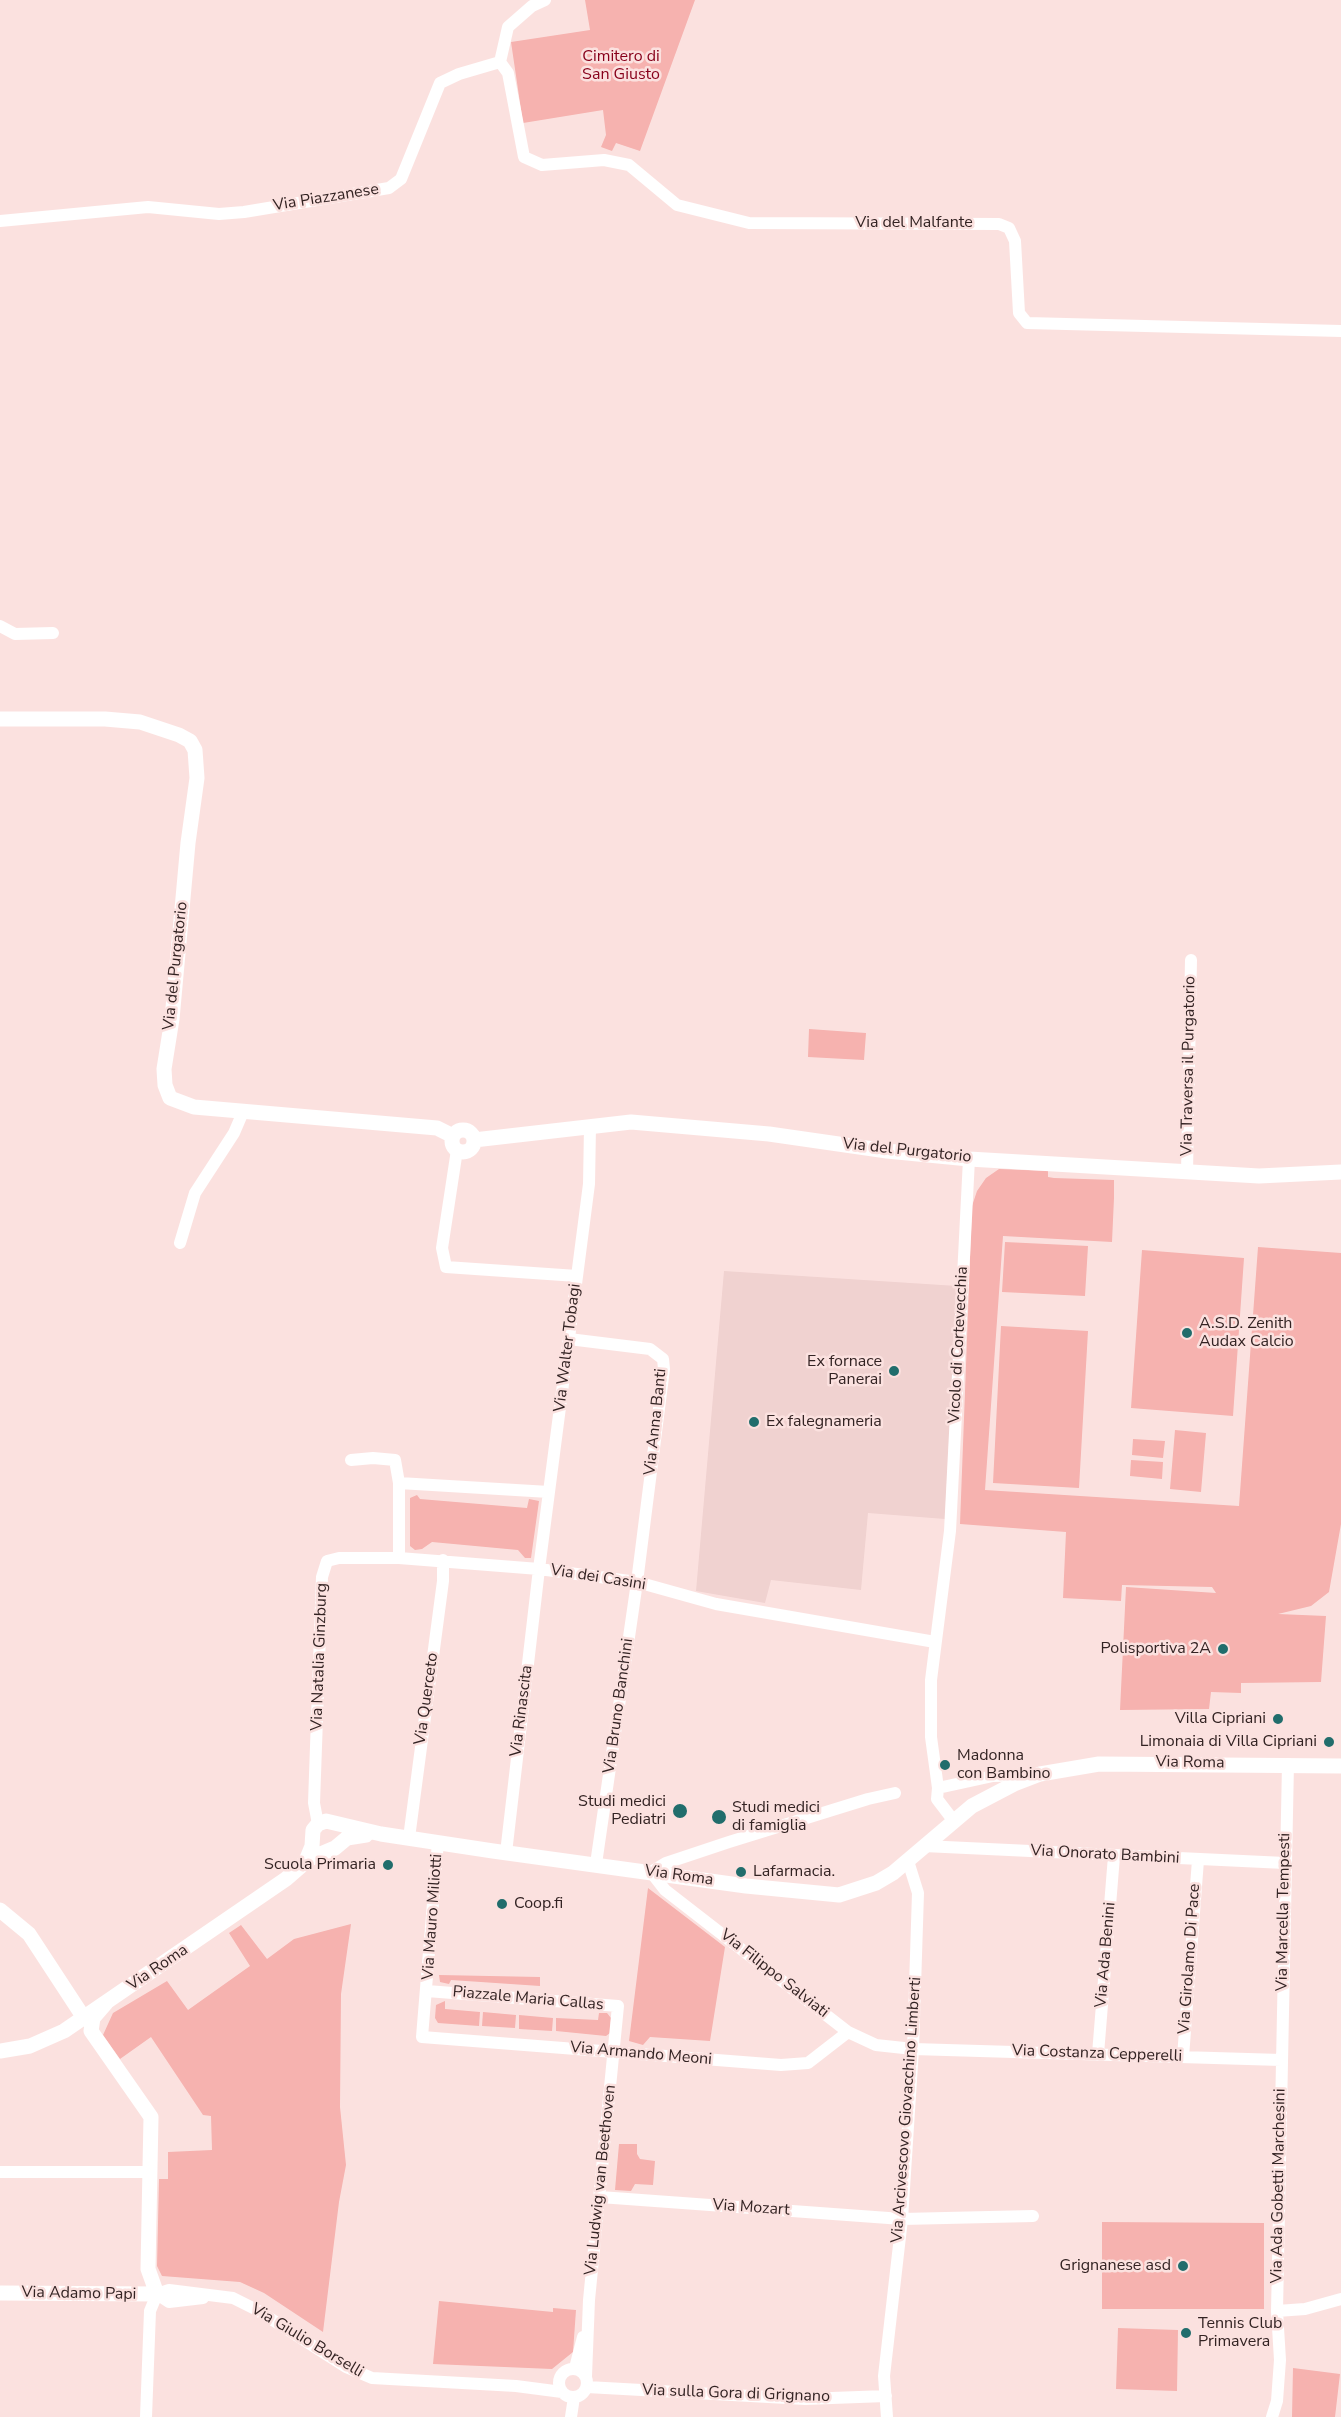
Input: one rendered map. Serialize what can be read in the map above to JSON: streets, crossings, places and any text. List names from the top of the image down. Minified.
{"streets":{"street":["Via Piazzanese","Via del Malfante","Via del Purgatorio","Via Traversa il Purgatorio","Vicolo di Cortevecchia","Via Walter Tobagi","Via Anna Banti","Via dei Casini","Via Natalia Ginzburg","Via Querceto","Via Bruno Banchini","Via Rinascita","Via Roma","Via Onorato Bambini","Via Marcella Tempesti","Via Mauro Miliotti","Via Ada Benini","Via Girolamo Di Pace","Via Filippo Salviati","Piazzale Maria Callas","Via Armando Meoni","Via Costanza Cepperelli","Via Arcivescovo Giovacchino Limberti","Via Ludwig van Beethoven","Via Ada Gobetti Marchesini","Via Mozart","Via Adamo Papi","Via Giulio Borselli","Via sulla Gora di Grignano"]},"crossings":[["Via Piazzanese","Via del Malfante"],["Via del Purgatorio","Via Traversa il Purgatorio"],["Via del Purgatorio","Vicolo di Cortevecchia"],["Via del Purgatorio","Via Walter Tobagi"],["Vicolo di Cortevecchia","Via dei Casini"],["Via Walter Tobagi","Via Anna Banti"],["Via Walter Tobagi","Via dei Casini"],["Via Walter Tobagi","Via Rinascita"],["Via Anna Banti","Via dei Casini"],["Via Anna Banti","Via Bruno Banchini"],["Via dei Casini","Via Natalia Ginzburg"],["Via dei Casini","Via Querceto"],["Via dei Casini","Via Bruno Banchini"],["Via dei Casini","Via Rinascita"],["Via Natalia Ginzburg","Via Roma"],["Via Querceto","Via Roma"],["Via Bruno Banchini","Via Roma"],["Via Rinascita","Via Roma"],["Via Roma","Via Onorato Bambini"],["Via Roma","Via Marcella Tempesti"],["Via Roma","Via Mauro Miliotti"],["Via Roma","Via Filippo Salviati"],["Via Roma","Via Arcivescovo Giovacchino Limberti"],["Via Onorato Bambini","Via Marcella Tempesti"],["Via Onorato Bambini","Via Ada Benini"],["Via Onorato Bambini","Via Girolamo Di Pace"],["Via Marcella Tempesti","Via Costanza Cepperelli"],["Via Marcella Tempesti","Via Ada Gobetti Marchesini"],["Via Mauro Miliotti","Piazzale Maria Callas"],["Via Mauro Miliotti","Via Armando Meoni"],["Via Ada Benini","Via Costanza Cepperelli"],["Via Girolamo Di Pace","Via Costanza Cepperelli"],["Via Filippo Salviati","Via Armando Meoni"],["Via Filippo Salviati","Via Costanza Cepperelli"],["Via Filippo Salviati","Via Arcivescovo Giovacchino Limberti"],["Piazzale Maria Callas","Via Armando Meoni"],["Piazzale Maria Callas","Via Ludwig van Beethoven"],["Via Armando Meoni","Via Ludwig van Beethoven"],["Via Costanza Cepperelli","Via Arcivescovo Giovacchino Limberti"],["Via Costanza Cepperelli","Via Ada Gobetti Marchesini"],["Via Arcivescovo Giovacchino Limberti","Via Mozart"],["Via Arcivescovo Giovacchino Limberti","Via sulla Gora di Grignano"],["Via Ludwig van Beethoven","Via Mozart"],["Via Ludwig van Beethoven","Via sulla Gora di Grignano"],["Via Adamo Papi","Via Giulio Borselli"]],"parks":["Cimitero di San Giusto"],"places":["A.S.D. Zenith Audax Calcio","Ex fornace Panerai","Ex falegnameria","Polisportiva 2A","Villa Cipriani","Limonaia di Villa Cipriani","Madonna con Bambino","Studi medici Pediatri","Studi medici di famiglia","Scuola Primaria","Lafarmacia.","Coop.fi","Grignanese asd","Tennis Club Primavera"]}
